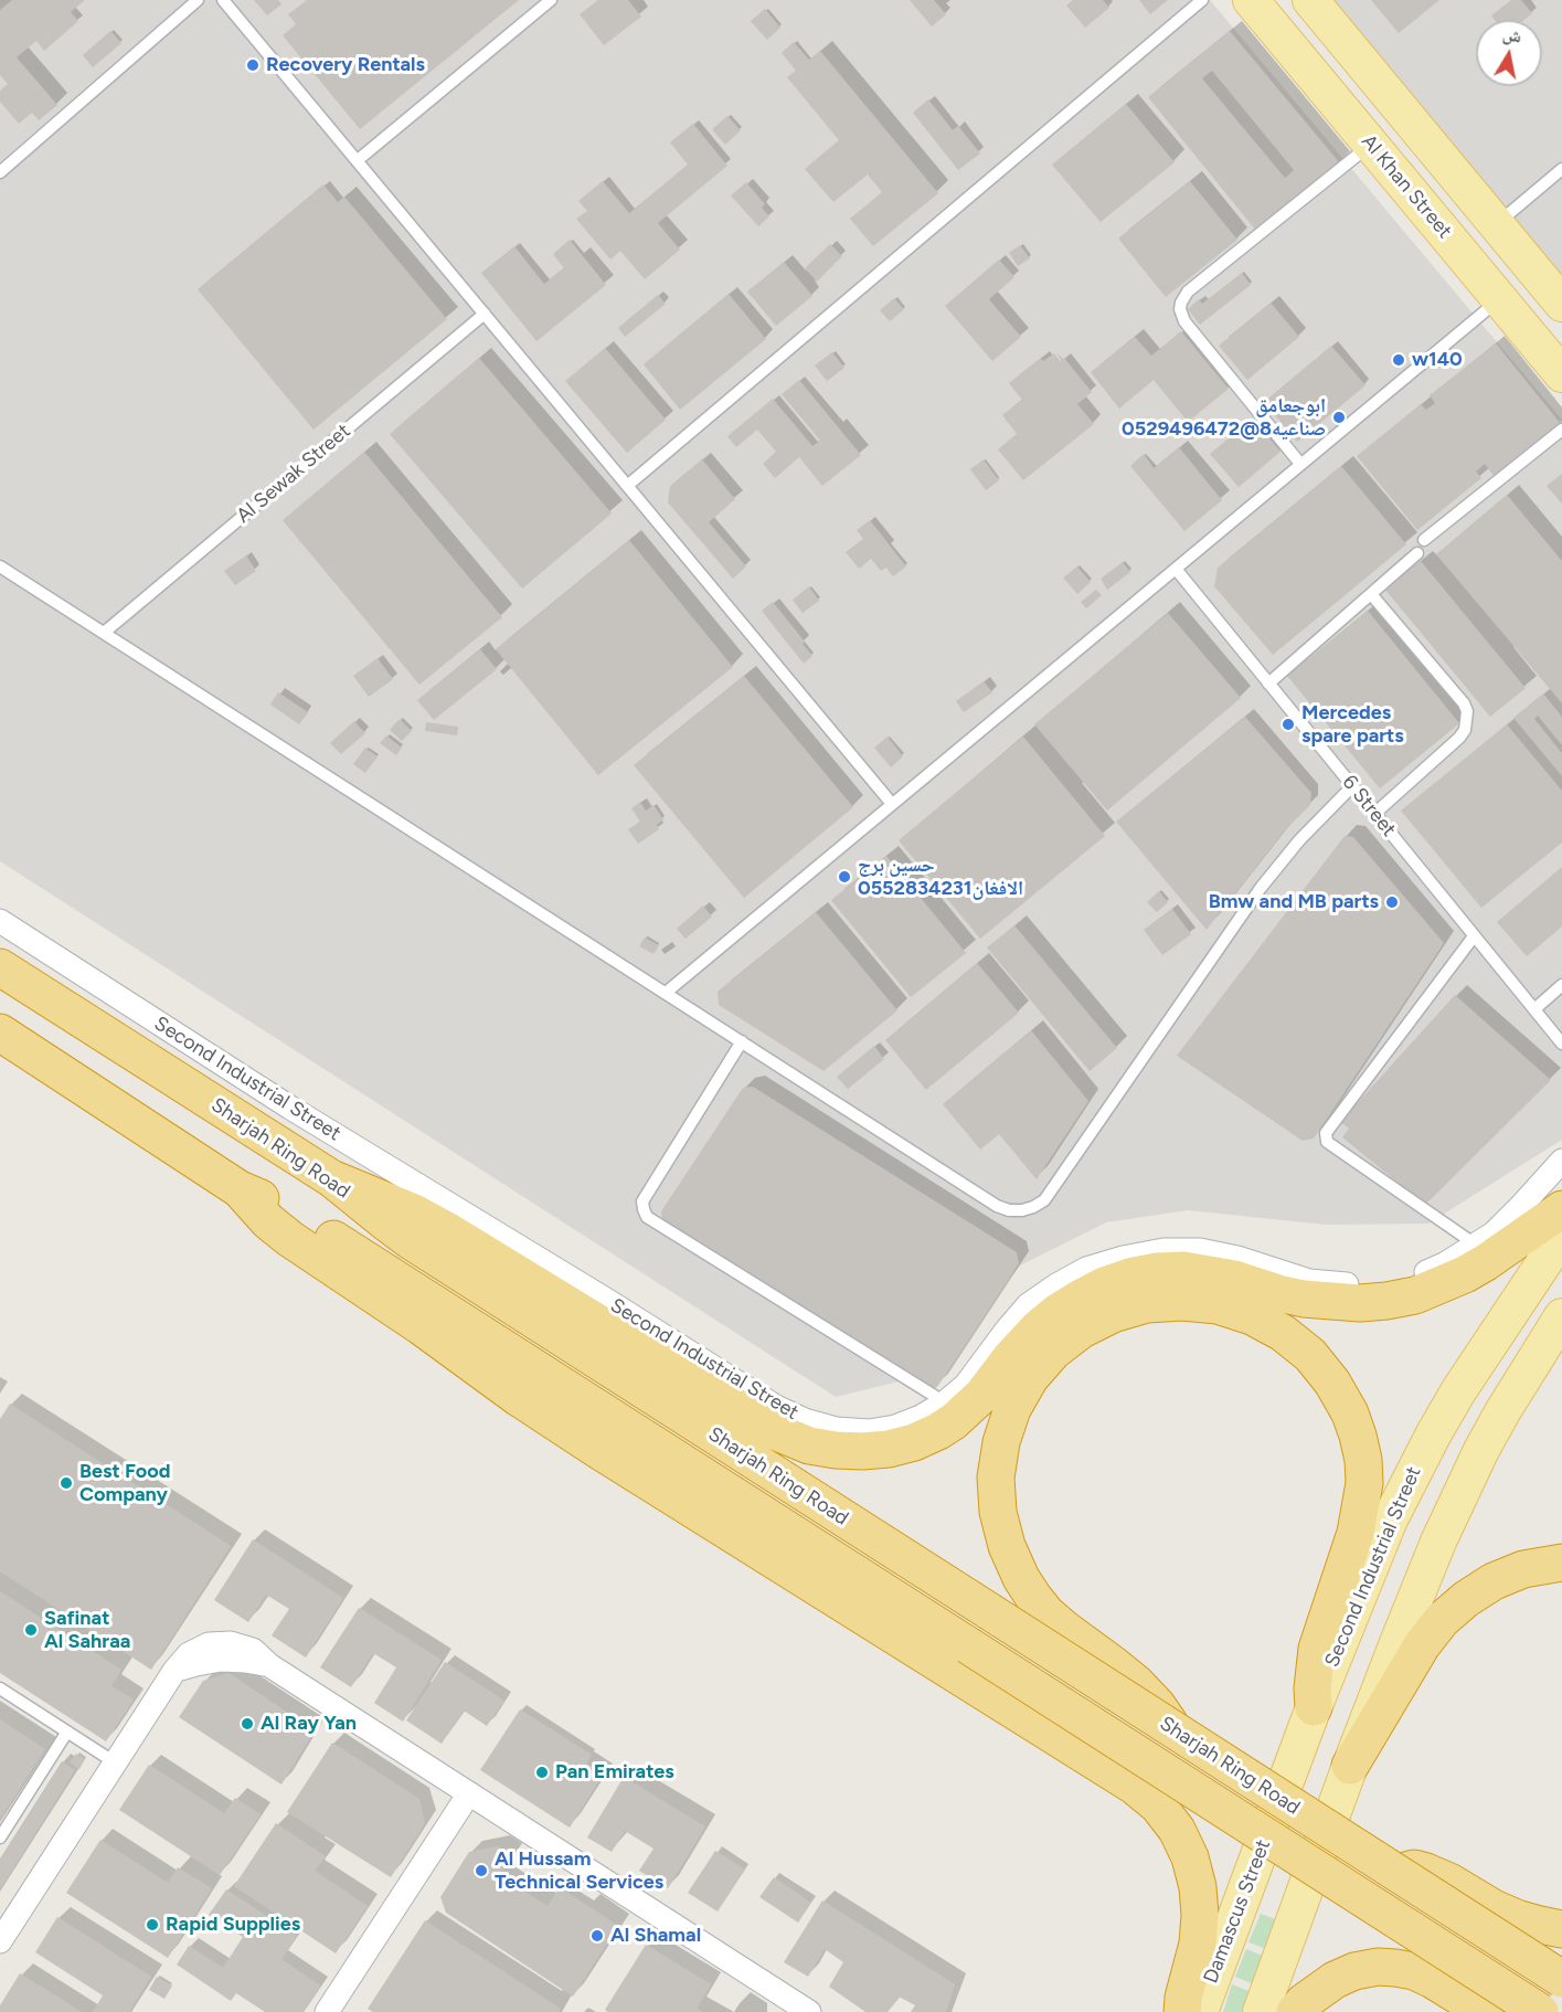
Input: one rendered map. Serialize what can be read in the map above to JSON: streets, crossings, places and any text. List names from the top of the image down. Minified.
{"streets":{"highway":["Sharjah Ring Road"],"main road":["Al Khan Street","Second Industrial Street","Damascus Street"],"lane":["Al Sewak Street","6 Street"]},"crossings":[["Second Industrial Street","Damascus Street"]],"places":["Recovery Rentals","w140","ابوجعامق صناعيه8@0529496472","Mercedes spare parts","حسين برج الافغان0552834231","Bmw and MB parts","Best Food Company","Safinat Al Sahraa","Al Ray Yan","Pan Emirates","Al Hussam Technical Services","Rapid Supplies","Al Shamal"],"north":"top"}
